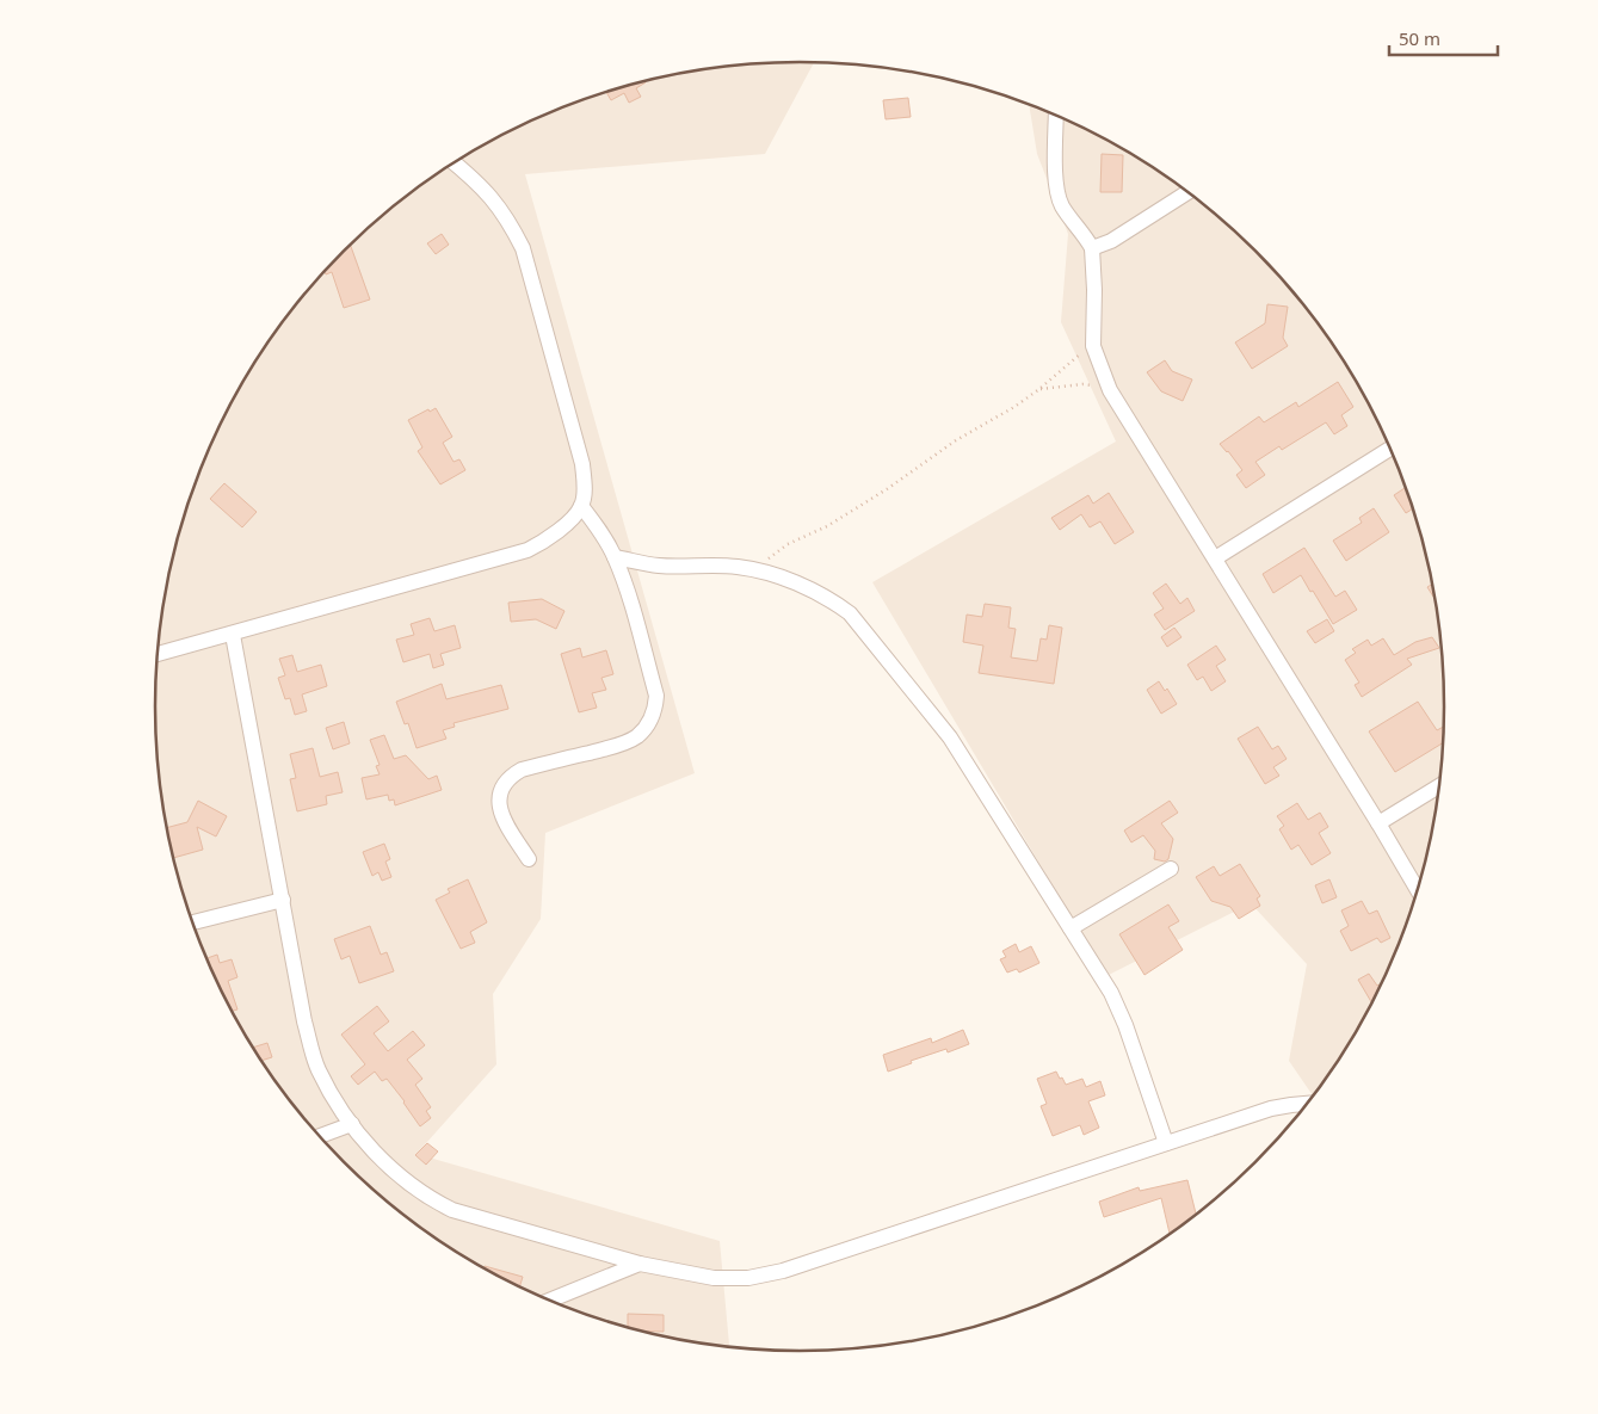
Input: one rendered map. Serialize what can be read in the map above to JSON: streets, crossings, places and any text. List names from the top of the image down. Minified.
{"scale_bar":"50 m"}
